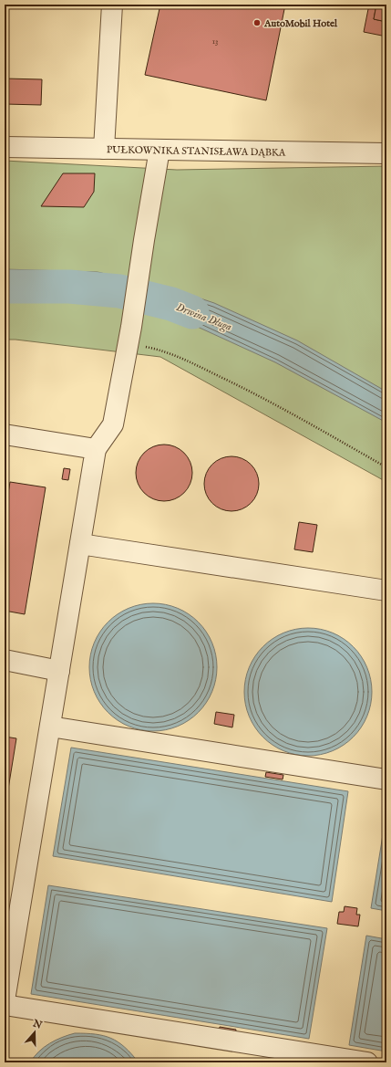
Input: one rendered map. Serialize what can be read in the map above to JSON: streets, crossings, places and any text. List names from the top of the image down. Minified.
{"streets":{"street":["PUŁKOWNIKA STANISŁAWA DĄBKA"]},"water":["Drwina Długa"],"places":["AutoMobil Hotel"],"house_numbers":["13"],"north":"top"}
